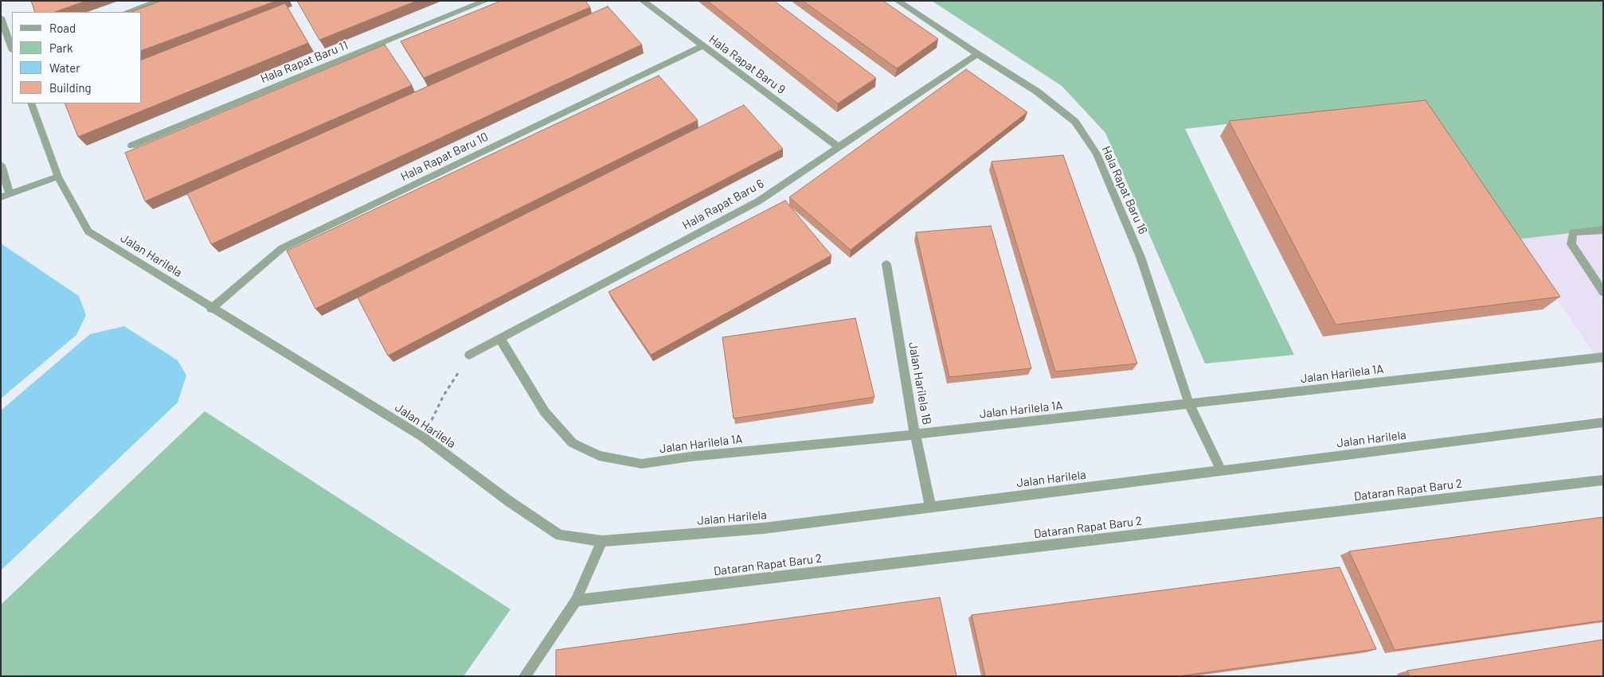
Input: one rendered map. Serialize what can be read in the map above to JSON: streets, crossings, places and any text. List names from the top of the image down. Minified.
{"streets":{"street":["Hala Rapat Baru 11","Hala Rapat Baru 9","Hala Rapat Baru 10","Hala Rapat Baru 16","Hala Rapat Baru 6","Jalan Harilela","Jalan Harilela 1A","Jalan Harilela 1B","Dataran Rapat Baru 2"]},"crossings":[["Hala Rapat Baru 9","Hala Rapat Baru 10"],["Hala Rapat Baru 9","Hala Rapat Baru 6"],["Hala Rapat Baru 10","Jalan Harilela"],["Hala Rapat Baru 16","Hala Rapat Baru 6"],["Hala Rapat Baru 16","Jalan Harilela"],["Hala Rapat Baru 16","Jalan Harilela 1A"],["Hala Rapat Baru 6","Jalan Harilela 1A"],["Jalan Harilela","Jalan Harilela 1B"],["Jalan Harilela 1A","Jalan Harilela 1B"]],"legend":["Road","Park","Water","Building"]}
